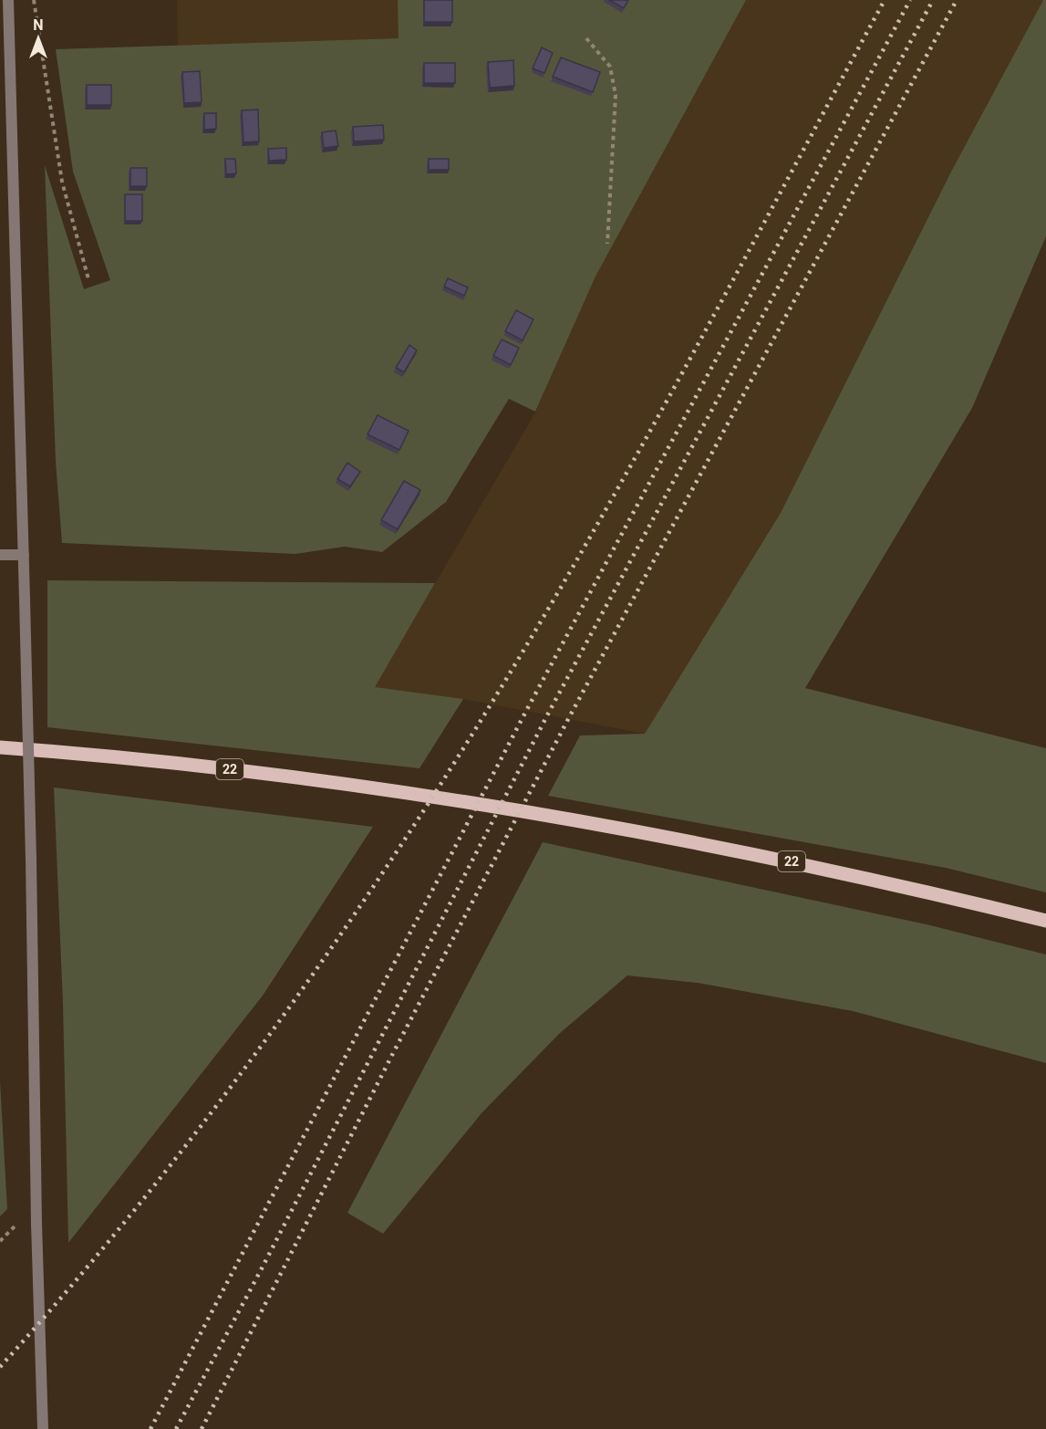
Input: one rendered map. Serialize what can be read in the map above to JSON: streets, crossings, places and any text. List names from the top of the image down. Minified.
{"streets":{"main road":["22"]},"north":"top"}
